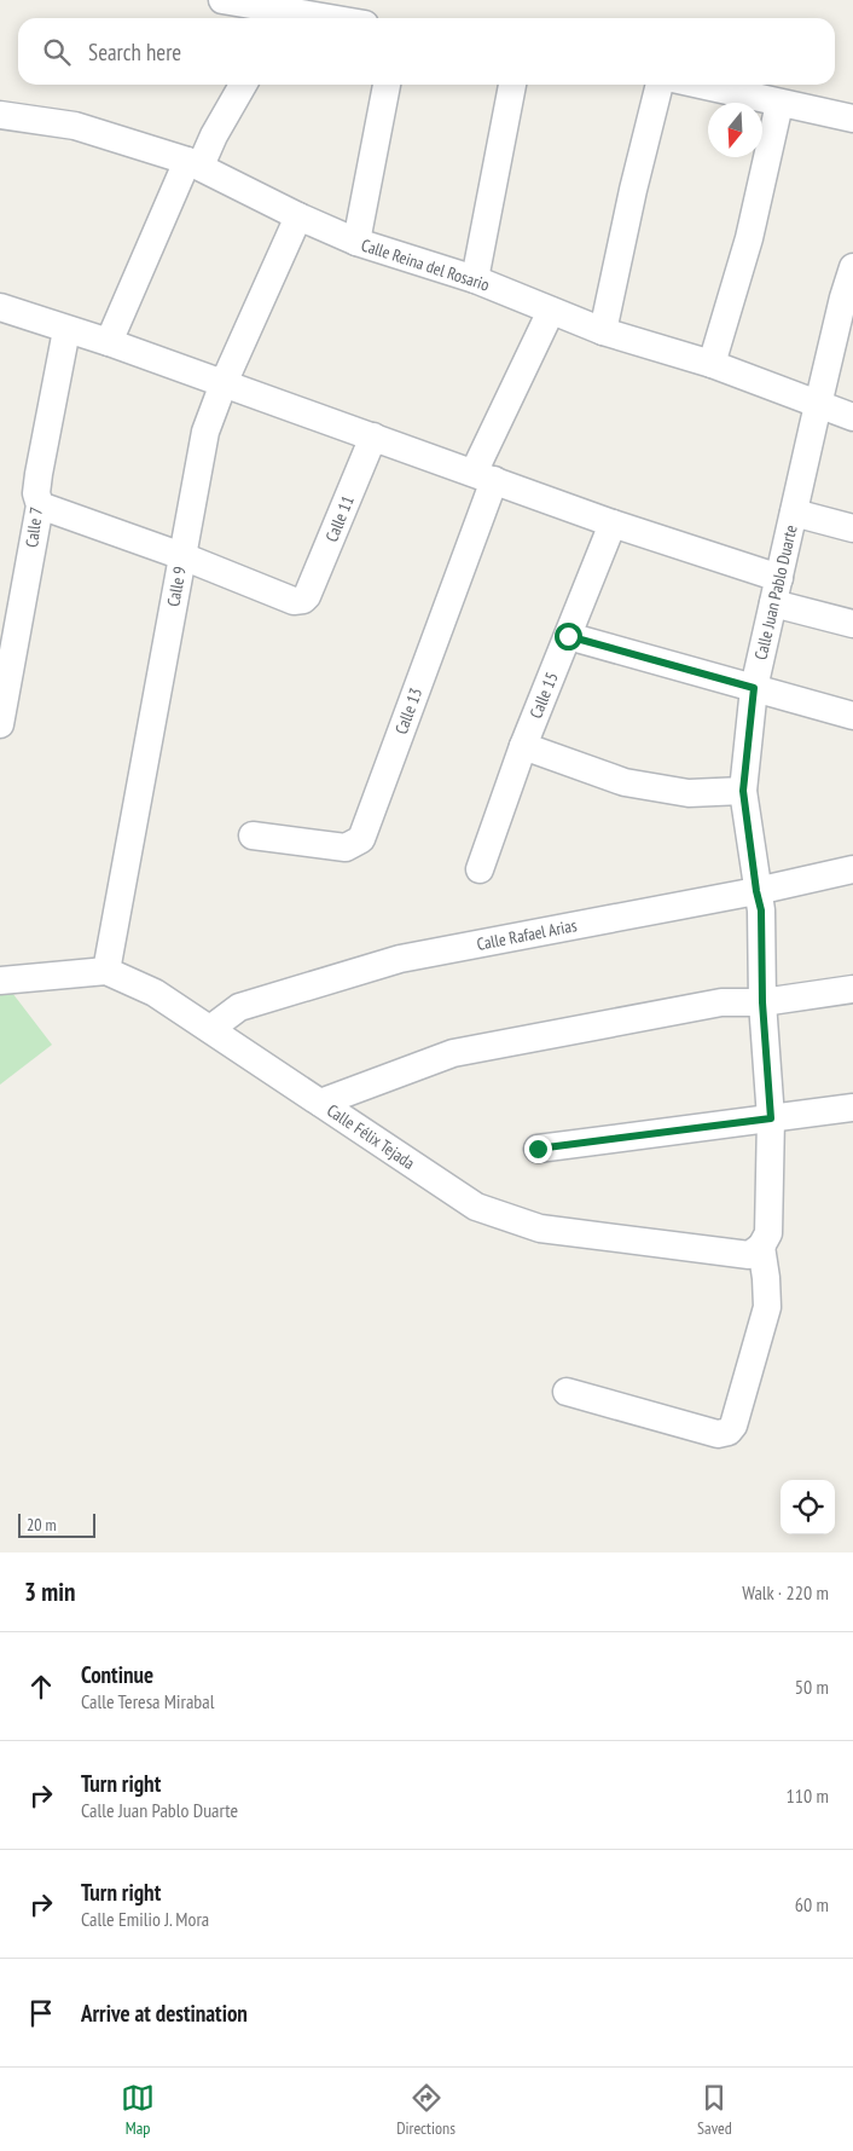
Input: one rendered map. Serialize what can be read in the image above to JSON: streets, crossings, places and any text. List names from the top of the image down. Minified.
{"streets":{"street":["Calle Reina del Rosario","Calle 11","Calle 7","Calle 9","Calle Juan Pablo Duarte","Calle 15","Calle 13","Calle Rafael Arias","Calle Félix Tejada"]},"crossings":[["Calle Reina del Rosario","Calle 9"],["Calle Reina del Rosario","Calle Juan Pablo Duarte"],["Calle Reina del Rosario","Calle 13"],["Calle 11","Calle 9"],["Calle 9","Calle Félix Tejada"],["Calle Juan Pablo Duarte","Calle Rafael Arias"],["Calle Juan Pablo Duarte","Calle Félix Tejada"],["Calle Rafael Arias","Calle Félix Tejada"]],"scale_bar":"20 m","north":"bottom","page":{"search":"Search here","scale":"20 m","heading":["3 min","Walk · 220 m"],"list":[["Continue","Calle Teresa Mirabal","50 m"],["Turn right","Calle Juan Pablo Duarte","110 m"],["Turn right","Calle Emilio J. Mora","60 m"],"Arrive at destination"],"nav":["Map","Directions","Saved"]}}
